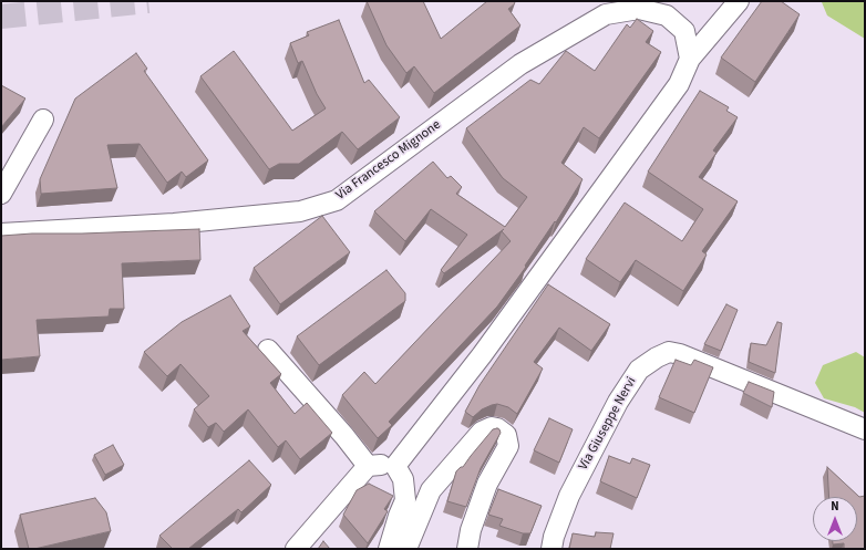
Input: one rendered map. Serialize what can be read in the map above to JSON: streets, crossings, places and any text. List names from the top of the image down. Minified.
{"streets":{"street":["Via Francesco Mignone","Via Giuseppe Nervi"]},"north":"top"}
